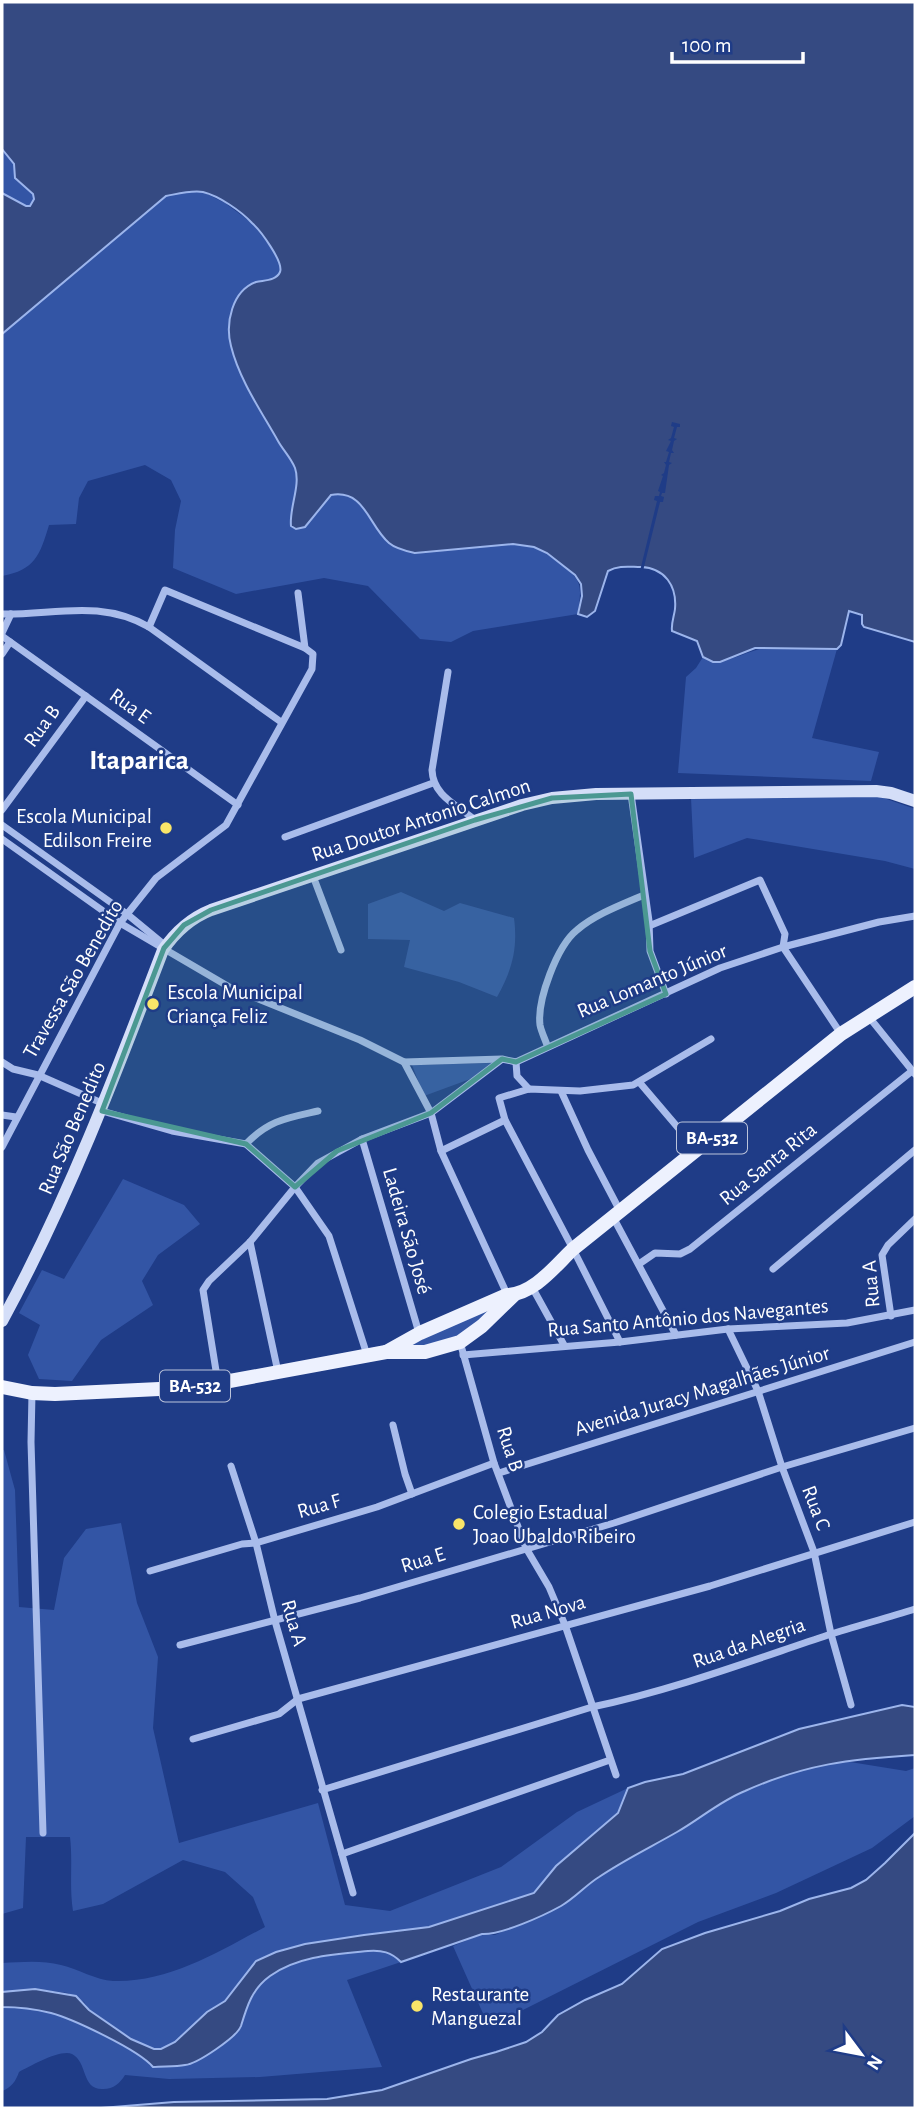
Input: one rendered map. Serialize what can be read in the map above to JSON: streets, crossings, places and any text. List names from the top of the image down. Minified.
{"streets":{"main road":["BA-532"],"street":["Rua E","Rua B","Rua Doutor Antonio Calmon","Travessa São Benedito","Rua Lomanto Júnior","Rua São Benedito","Rua Santa Rita","Ladeira São José","Rua A","Rua Santo Antônio dos Navegantes","Avenida Juracy Magalhães Júnior","Rua F","Rua C","Rua Nova","Rua da Alegria"]},"crossings":[["Rua E","Rua B"],["Rua E","Travessa São Benedito"],["Rua E","Rua A"],["Rua E","Rua C"],["Rua B","BA-532"],["Rua B","Rua Santo Antônio dos Navegantes"],["Rua B","Avenida Juracy Magalhães Júnior"],["Rua B","Rua F"],["Rua B","Rua Nova"],["Rua B","Rua da Alegria"],["Rua Doutor Antonio Calmon","Rua São Benedito"],["BA-532","Ladeira São José"],["BA-532","Rua Santo Antônio dos Navegantes"],["Rua A","Rua Santo Antônio dos Navegantes"],["Rua A","Rua F"],["Rua A","Rua Nova"],["Rua Santo Antônio dos Navegantes","Rua C"],["Avenida Juracy Magalhães Júnior","Rua C"],["Rua C","Rua Nova"],["Rua C","Rua da Alegria"]],"districts":["Itaparica"],"places":["Escola Municipal Edilson Freire","Escola Municipal Criança Feliz","Colegio Estadual Joao Ubaldo Ribeiro","Restaurante Manguezal"],"scale_bar":"100 m","north":"bottom right"}
